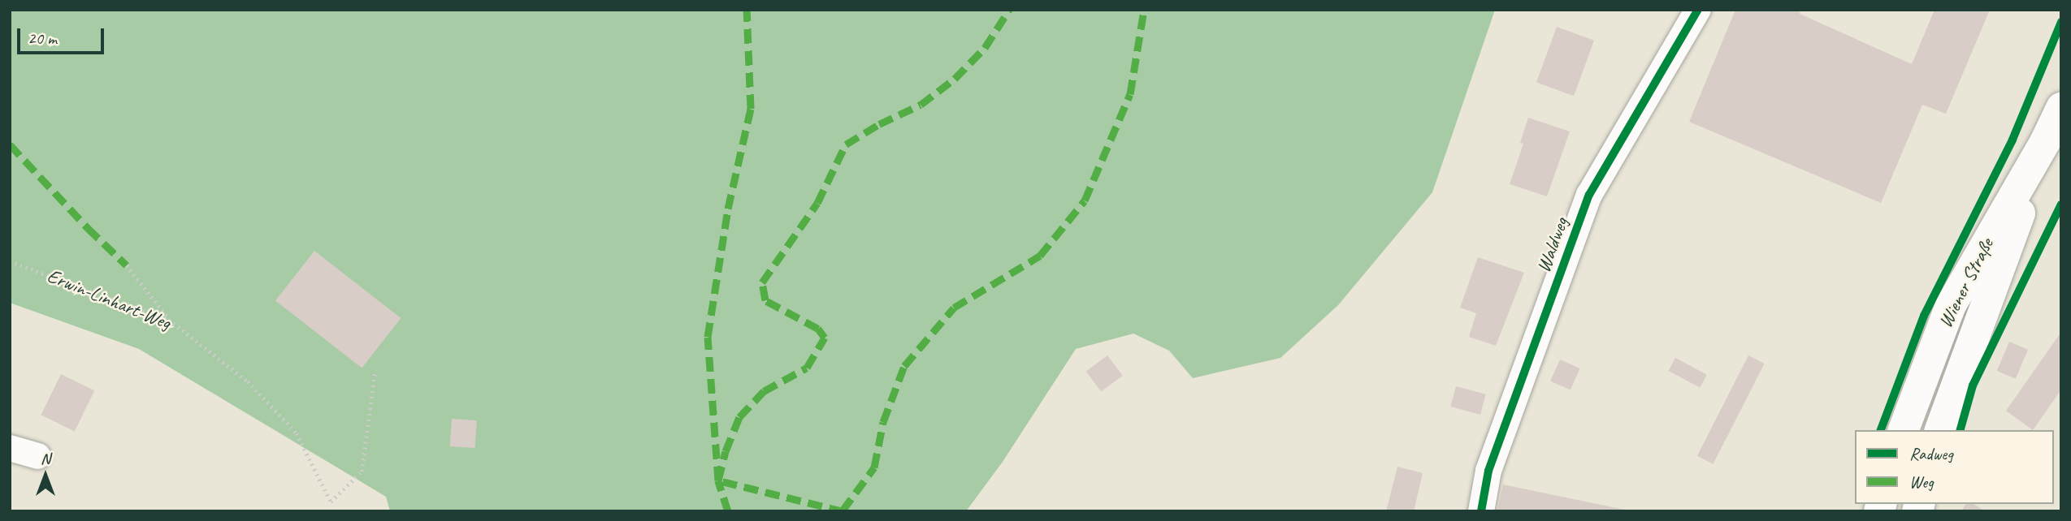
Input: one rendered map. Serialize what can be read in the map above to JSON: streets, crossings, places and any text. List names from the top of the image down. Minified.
{"streets":{"main road":["Wiener Straße"],"street":["Waldweg"],"path":["Erwin-Linhart-Weg"]},"legend":["Radweg","Weg"],"scale_bar":"20 m","north":"top"}
